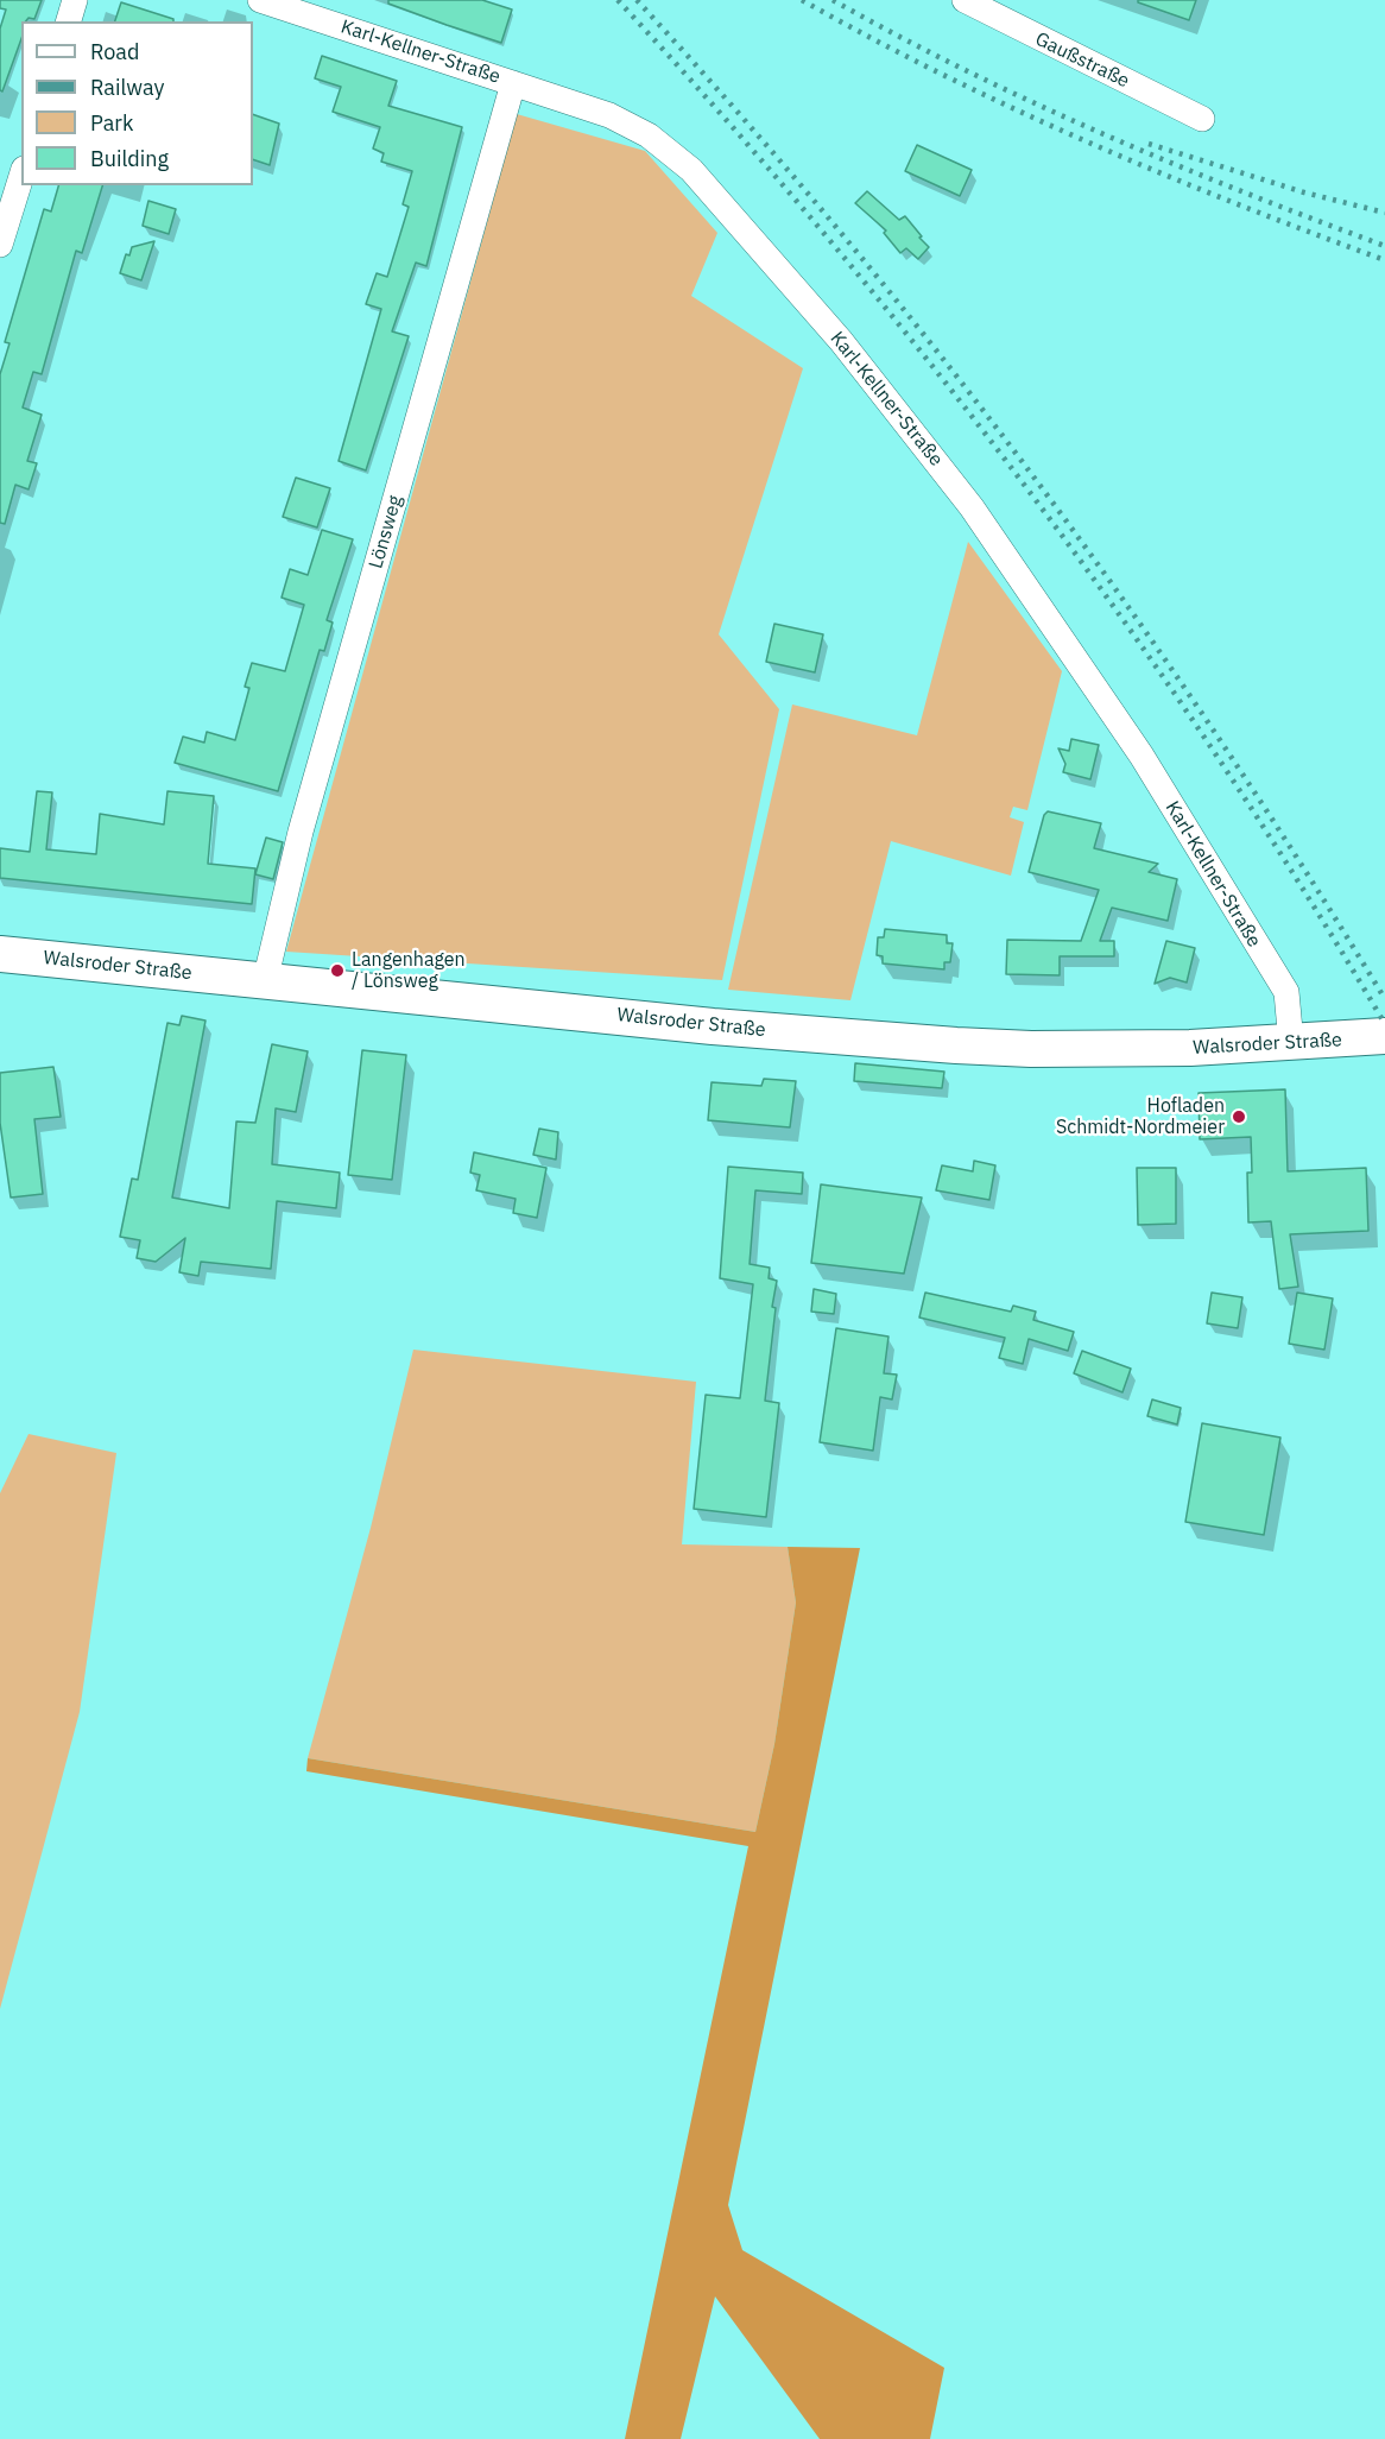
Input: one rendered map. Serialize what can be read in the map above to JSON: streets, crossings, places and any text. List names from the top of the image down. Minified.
{"streets":{"street":["Karl-Kellner-Straße","Gaußstraße","Lönsweg","Walsroder Straße"]},"crossings":[["Karl-Kellner-Straße","Lönsweg"],["Karl-Kellner-Straße","Walsroder Straße"],["Lönsweg","Walsroder Straße"]],"places":["Langenhagen / Lönsweg","Hofladen Schmidt-Nordmeier"],"legend":["Road","Railway","Park","Building"]}
